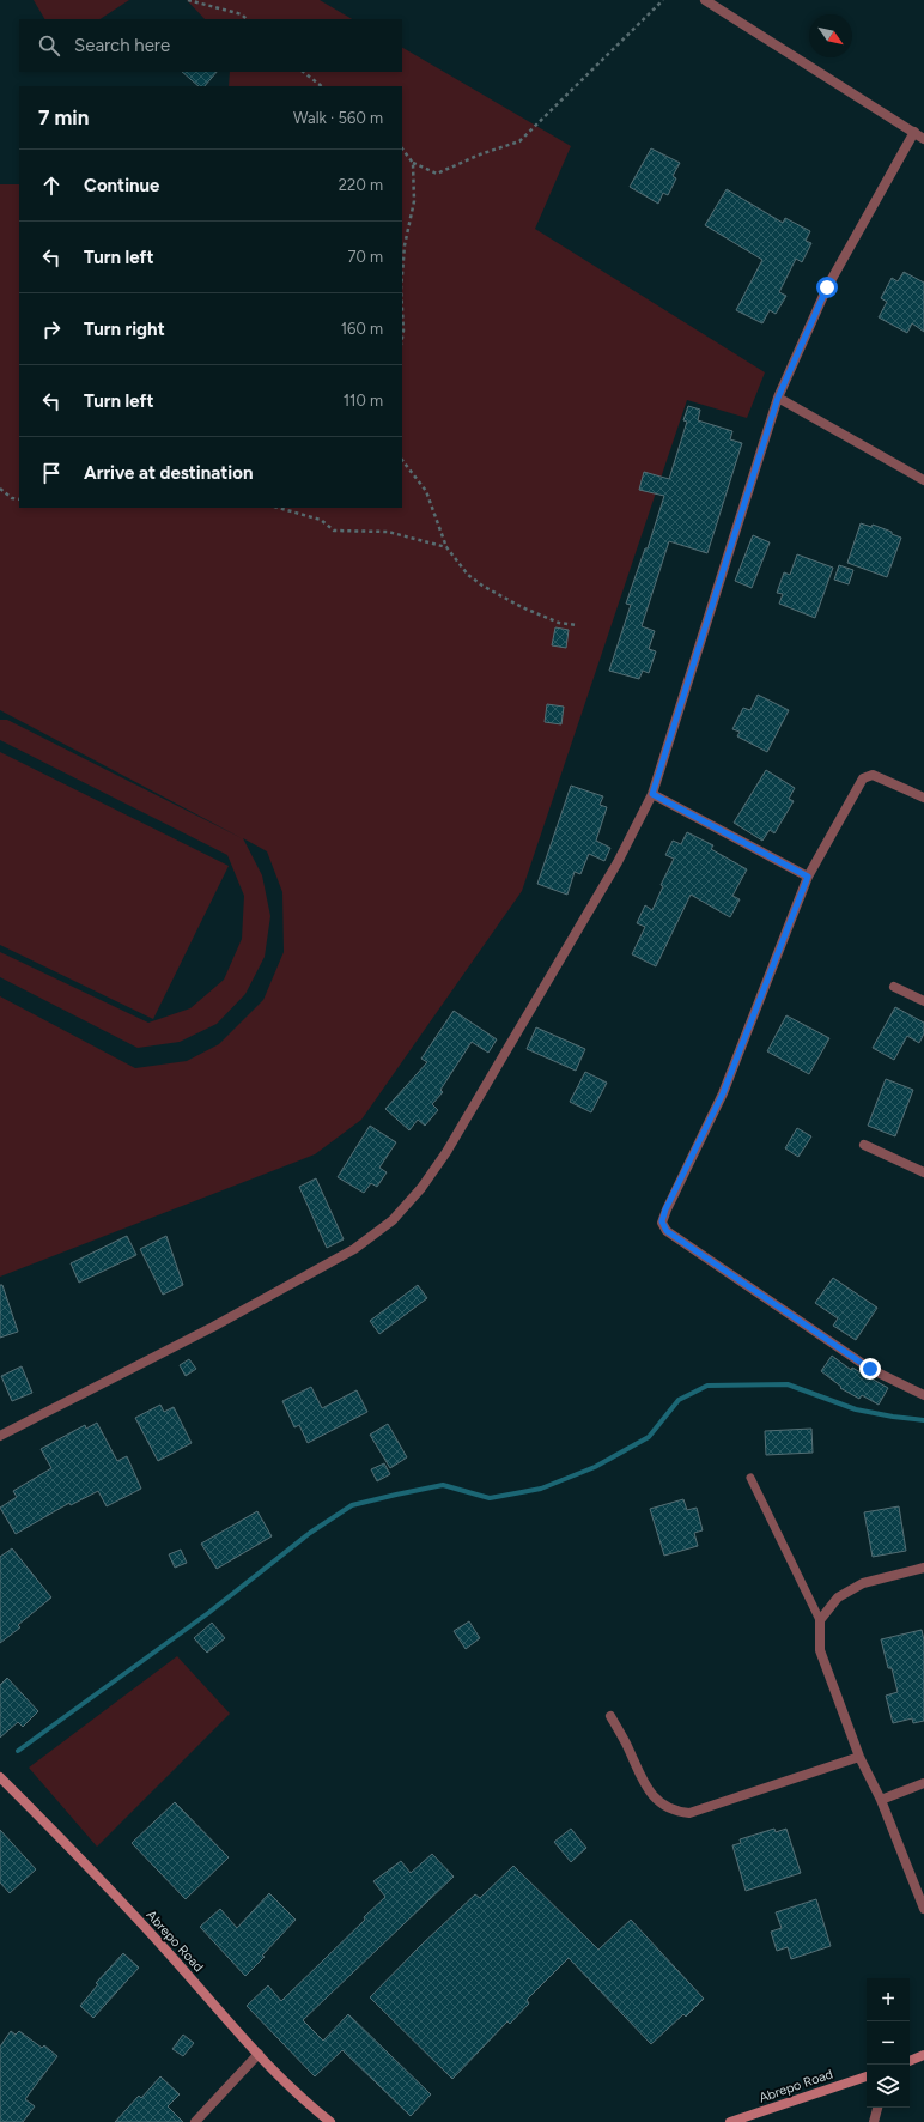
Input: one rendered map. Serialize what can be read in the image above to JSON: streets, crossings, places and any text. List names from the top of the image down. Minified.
{"streets":{"main road":["Abrepo Road"]},"north":"bottom right","page":{"search":"Search here","heading":["7 min","Walk · 560 m"],"list":[["Continue","220 m"],["Turn left","70 m"],["Turn right","160 m"],["Turn left","110 m"],"Arrive at destination"],"map_buttons":["+","−"]}}
